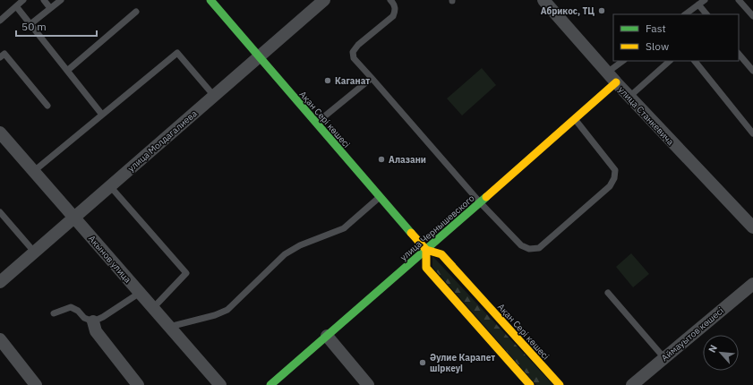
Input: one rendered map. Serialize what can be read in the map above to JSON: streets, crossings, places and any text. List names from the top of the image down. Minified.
{"streets":{"street":["улица Станкевича","Ақан Сері көшесі","улица Молдагалиева","улица Чернышевского","Акынов улица","Аймауытов көшесі"]},"crossings":[["улица Станкевича","улица Чернышевского"],["Ақан Сері көшесі","улица Молдагалиева"],["Ақан Сері көшесі","улица Чернышевского"],["улица Молдагалиева","Акынов улица"]],"places":["Абрикос, ТЦ","Каганат","Алазани","Әулие Карапет шіркеуі"],"legend":["Fast","Slow"],"scale_bar":"50 m","north":"top left"}
